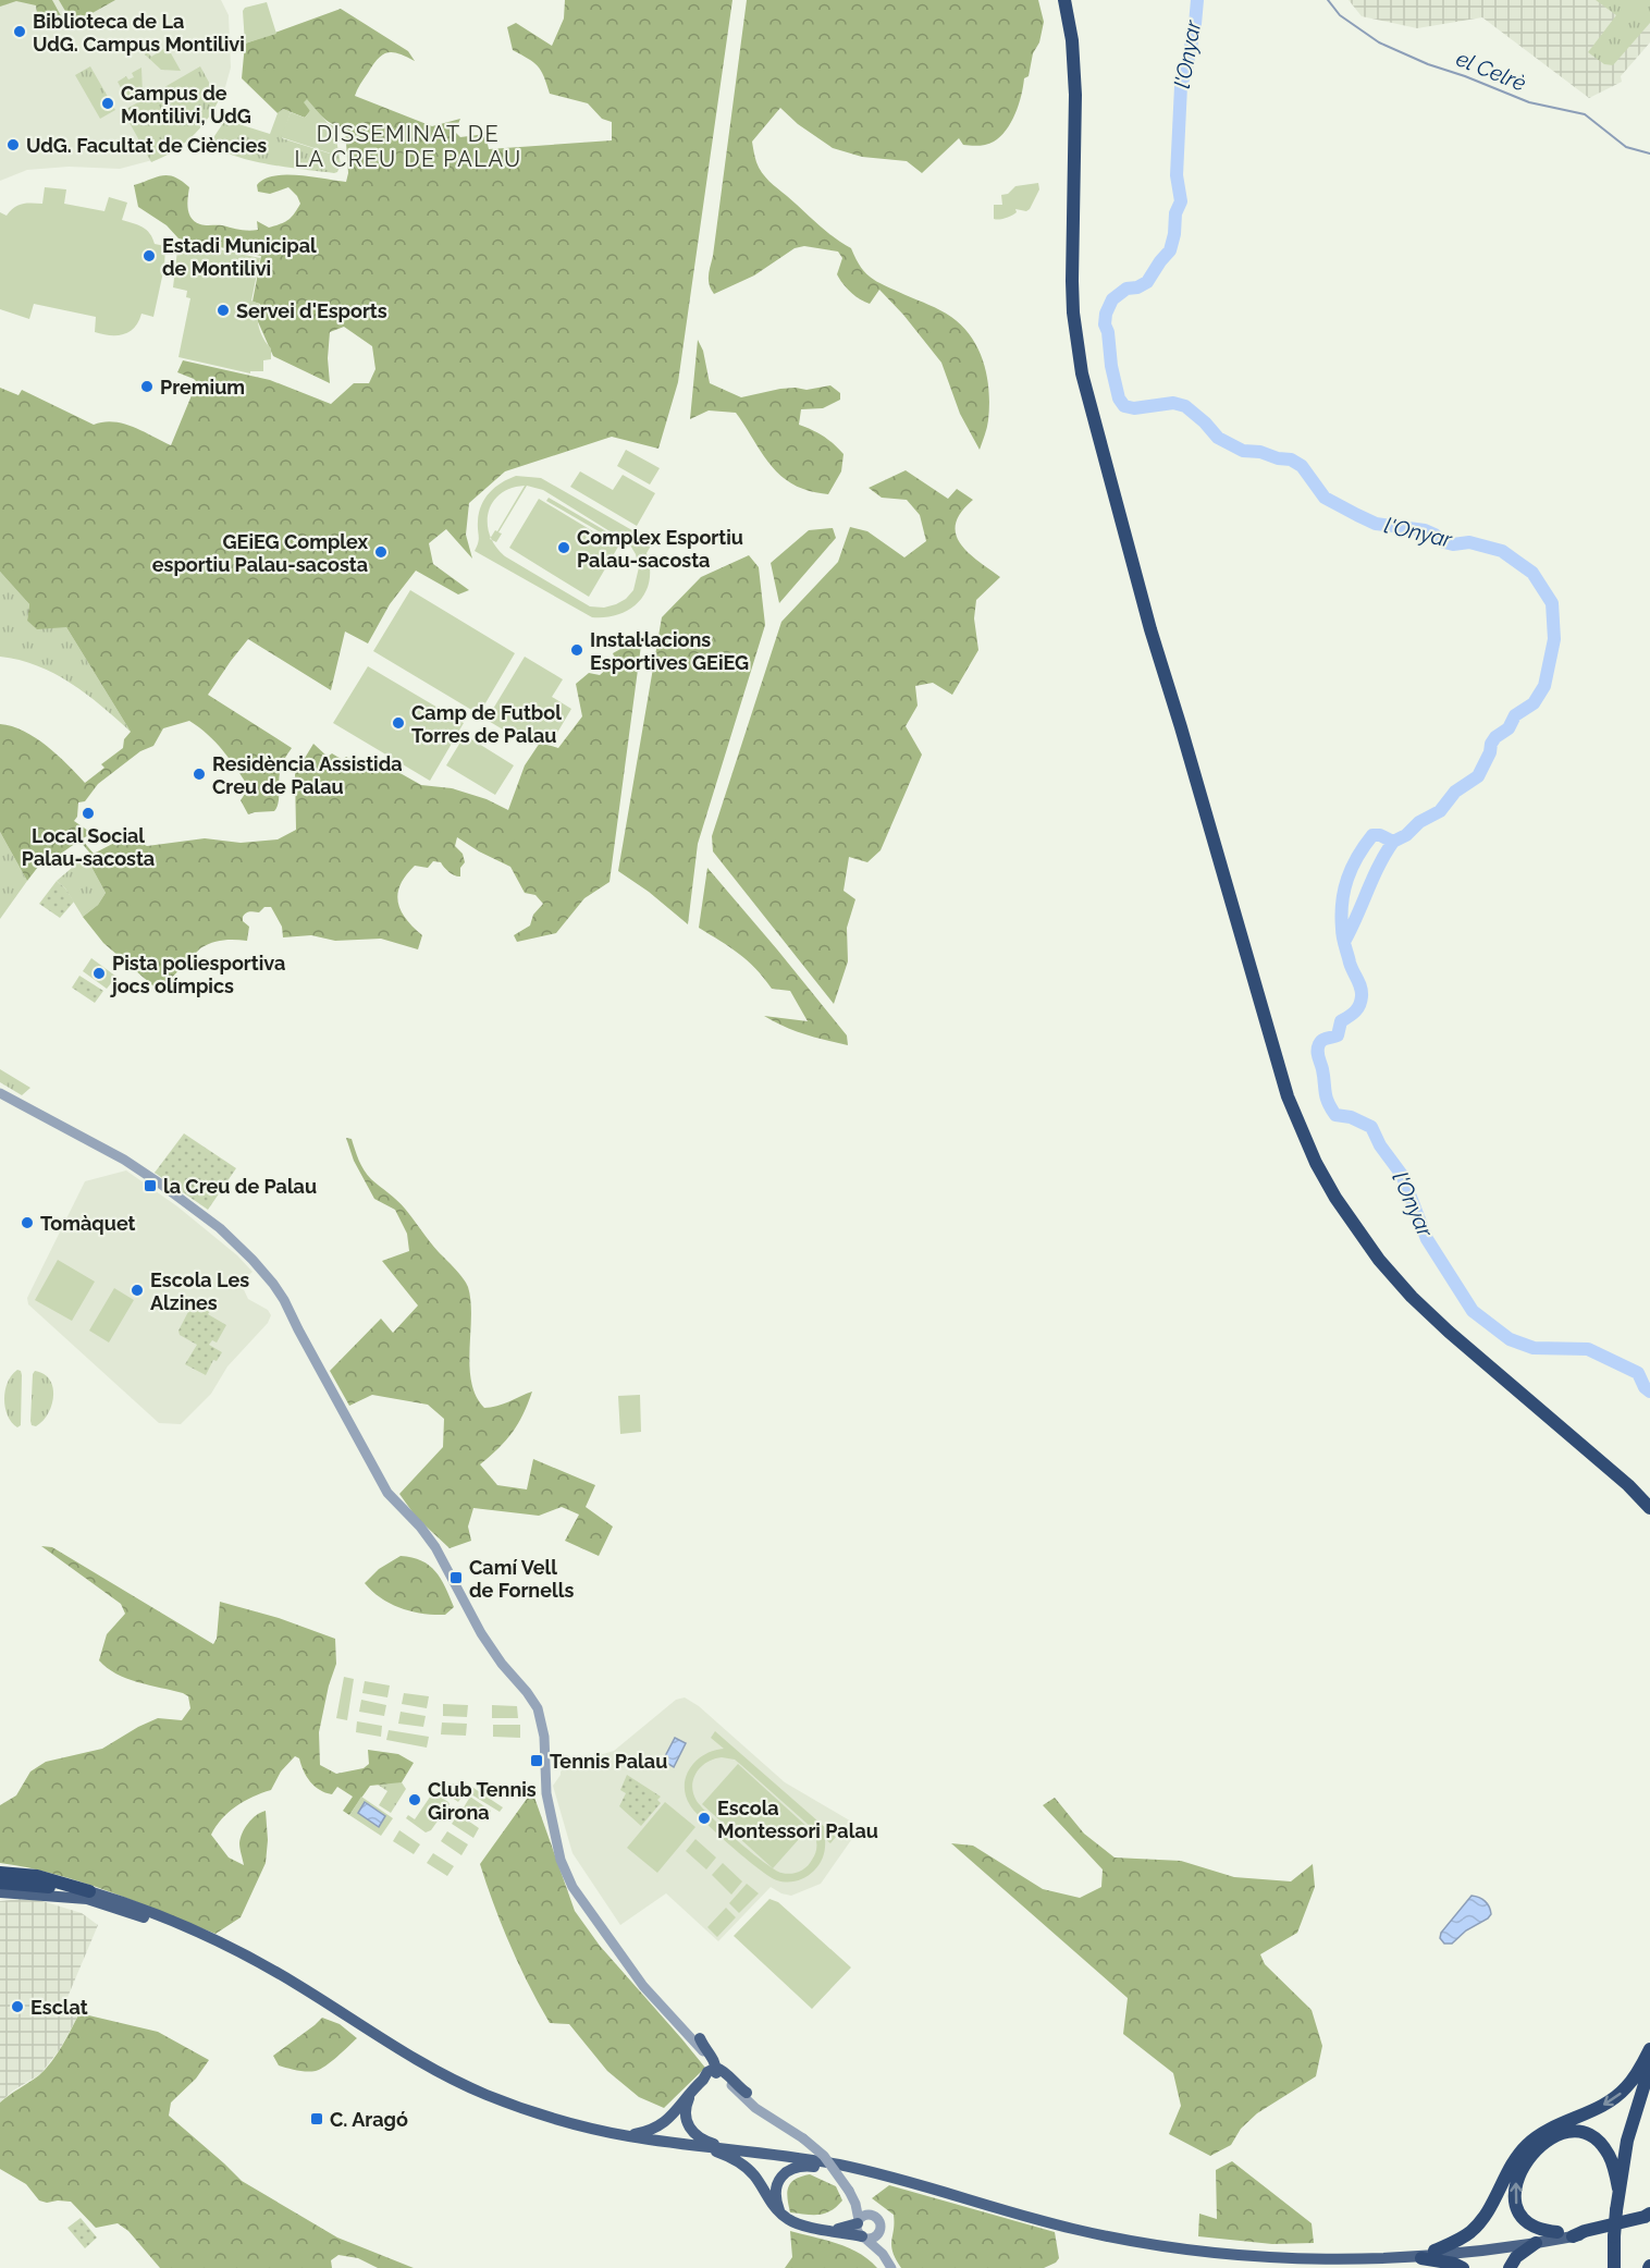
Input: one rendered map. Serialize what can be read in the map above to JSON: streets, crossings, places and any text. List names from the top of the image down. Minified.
{"districts":["DISSEMINAT DE LA CREU DE PALAU"],"water":["l'Onyar","el Celrè"],"places":{"other":["Biblioteca de La UdG. Campus Montilivi","Campus de Montilivi, UdG","UdG. Facultat de Ciències","Estadi Municipal de Montilivi","Servei d'Esports","Premium","Complex Esportiu Palau-sacosta","GEiEG Complex esportiu Palau-sacosta","Instal·lacions Esportives GEiEG","Camp de Futbol Torres de Palau","Residència Assistida Creu de Palau","Local Social Palau-sacosta","Pista poliesportiva jocs olímpics","Tomàquet","Escola Les Alzines","Club Tennis Girona","Escola Montessori Palau","Esclat"],"transit":["la Creu de Palau","Camí Vell de Fornells","Tennis Palau","C. Aragó"]}}
